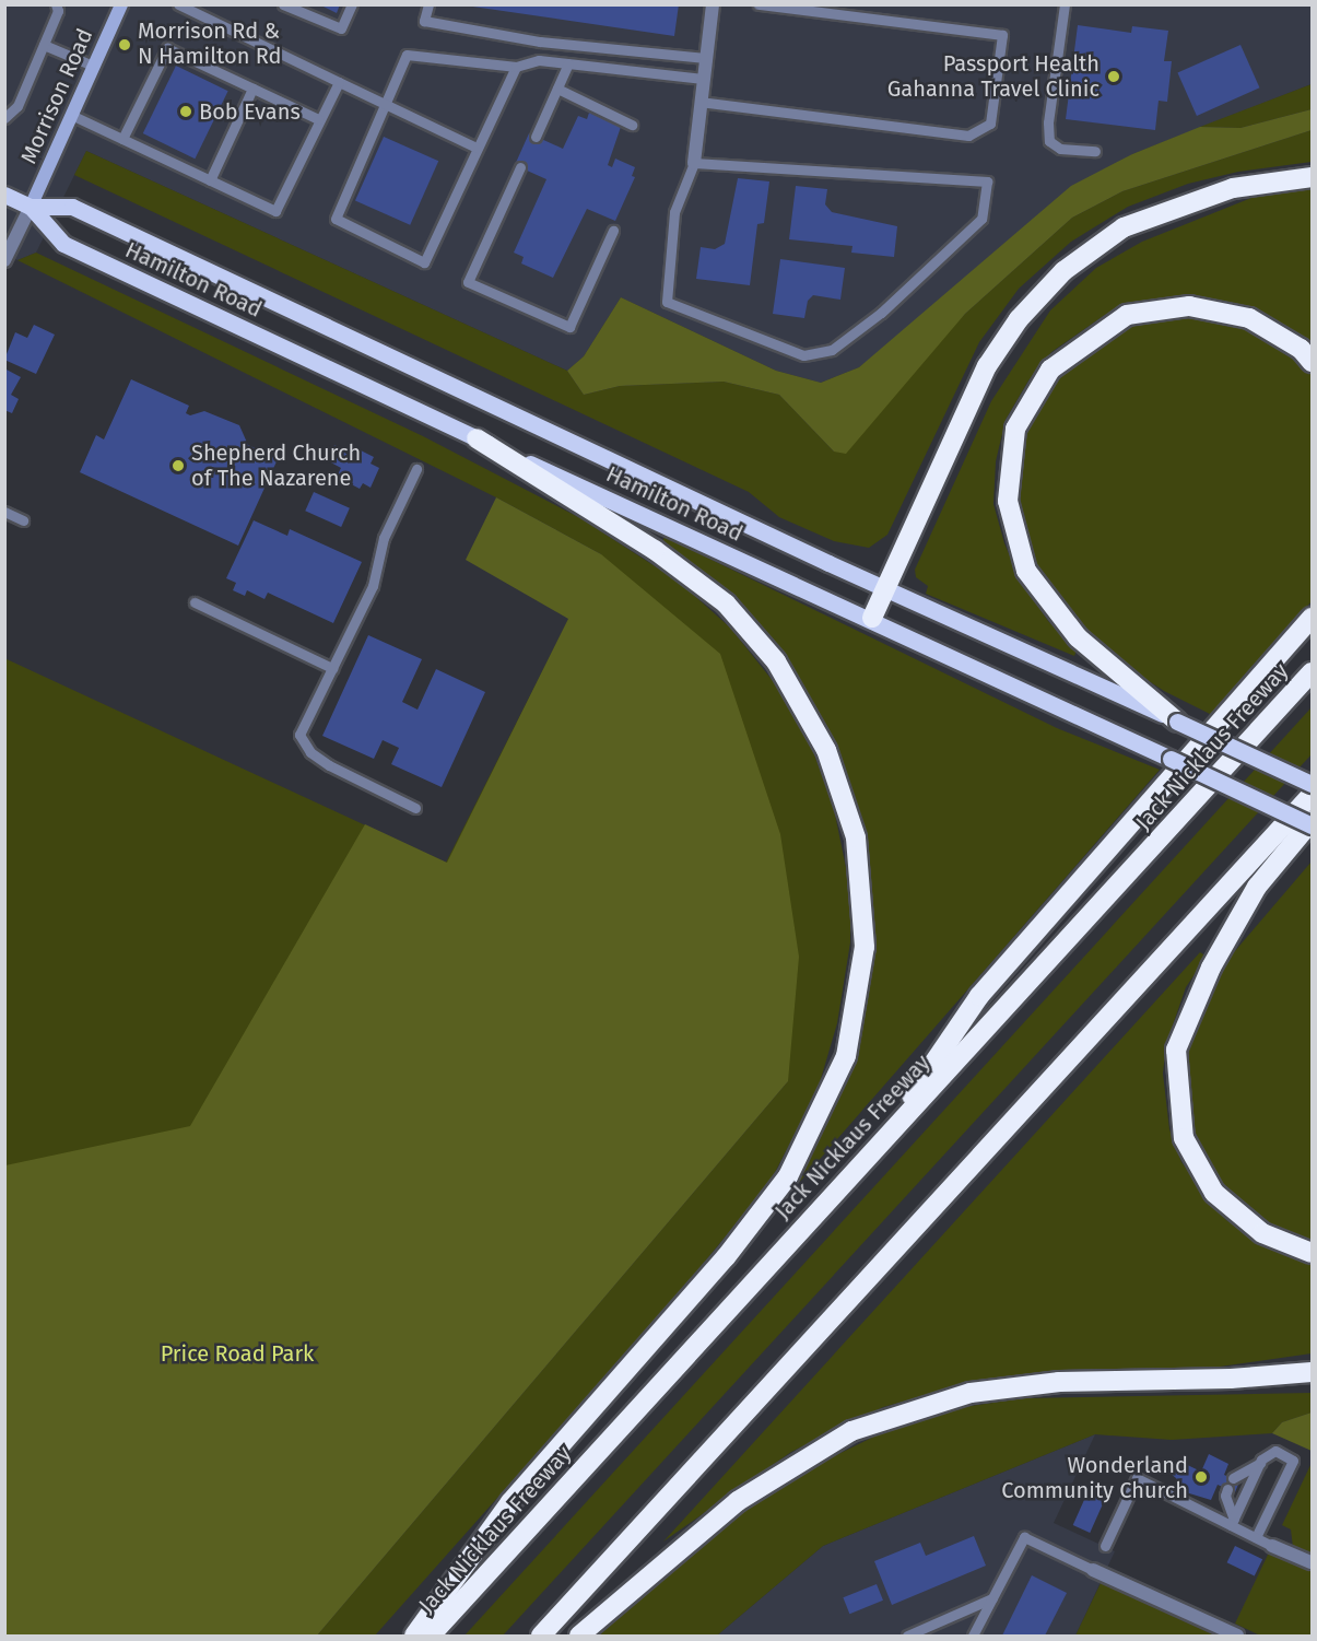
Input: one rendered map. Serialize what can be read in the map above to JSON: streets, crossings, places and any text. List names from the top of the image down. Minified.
{"streets":{"highway":["Jack Nicklaus Freeway"],"main road":["Morrison Road","Hamilton Road"]},"crossings":[["Morrison Road","Hamilton Road"]],"parks":["Price Road Park"],"places":["Morrison Rd & N Hamilton Rd","Passport Health Gahanna Travel Clinic","Bob Evans","Shepherd Church of The Nazarene","Wonderland Community Church"]}
